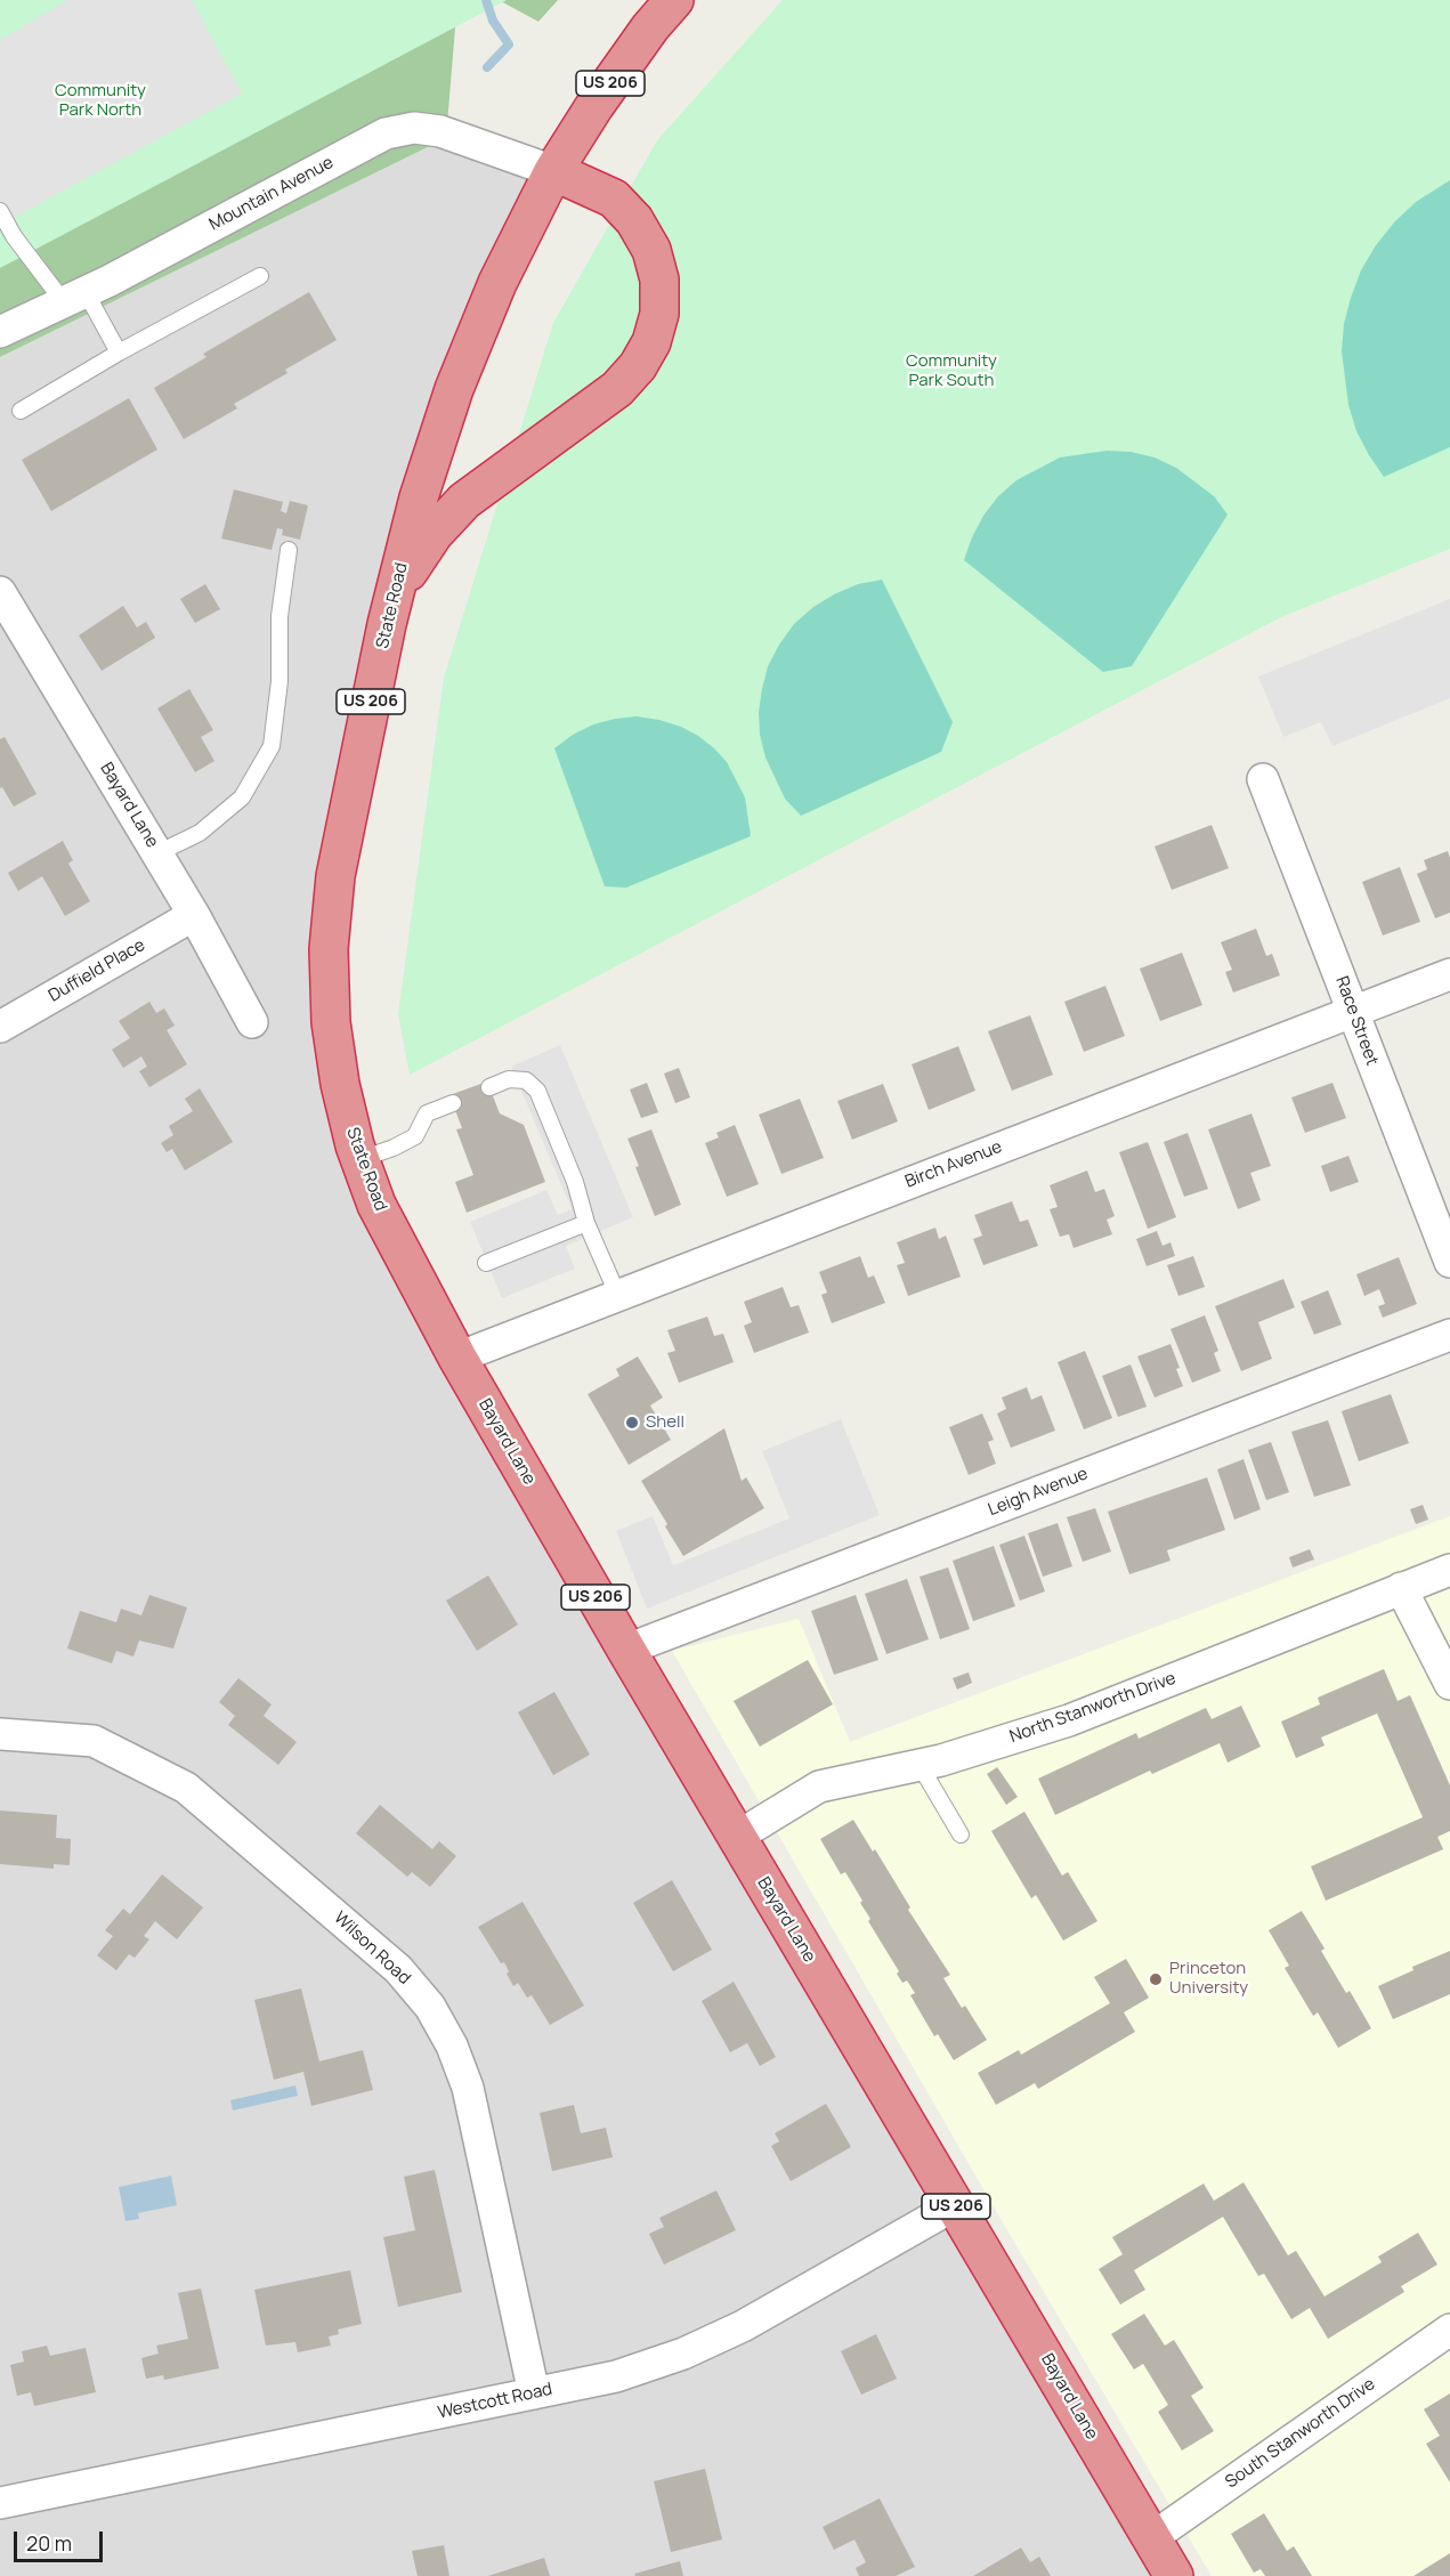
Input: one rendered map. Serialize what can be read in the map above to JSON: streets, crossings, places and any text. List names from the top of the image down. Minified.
{"streets":{"highway":["US 206","State Road","Bayard Lane"],"street":["Mountain Avenue","Duffield Place","Race Street","Birch Avenue","Leigh Avenue","North Stanworth Drive","Wilson Road","Westcott Road","South Stanworth Drive"]},"crossings":[["Mountain Avenue","State Road"],["State Road","Bayard Lane"],["Bayard Lane","Duffield Place"],["Bayard Lane","Birch Avenue"],["Bayard Lane","Leigh Avenue"],["Bayard Lane","North Stanworth Drive"],["Bayard Lane","Westcott Road"],["Bayard Lane","South Stanworth Drive"],["Race Street","Birch Avenue"],["Wilson Road","Westcott Road"]],"parks":["Community Park North","Community Park South"],"places":["Shell","Princeton University"],"scale_bar":"20 m"}
